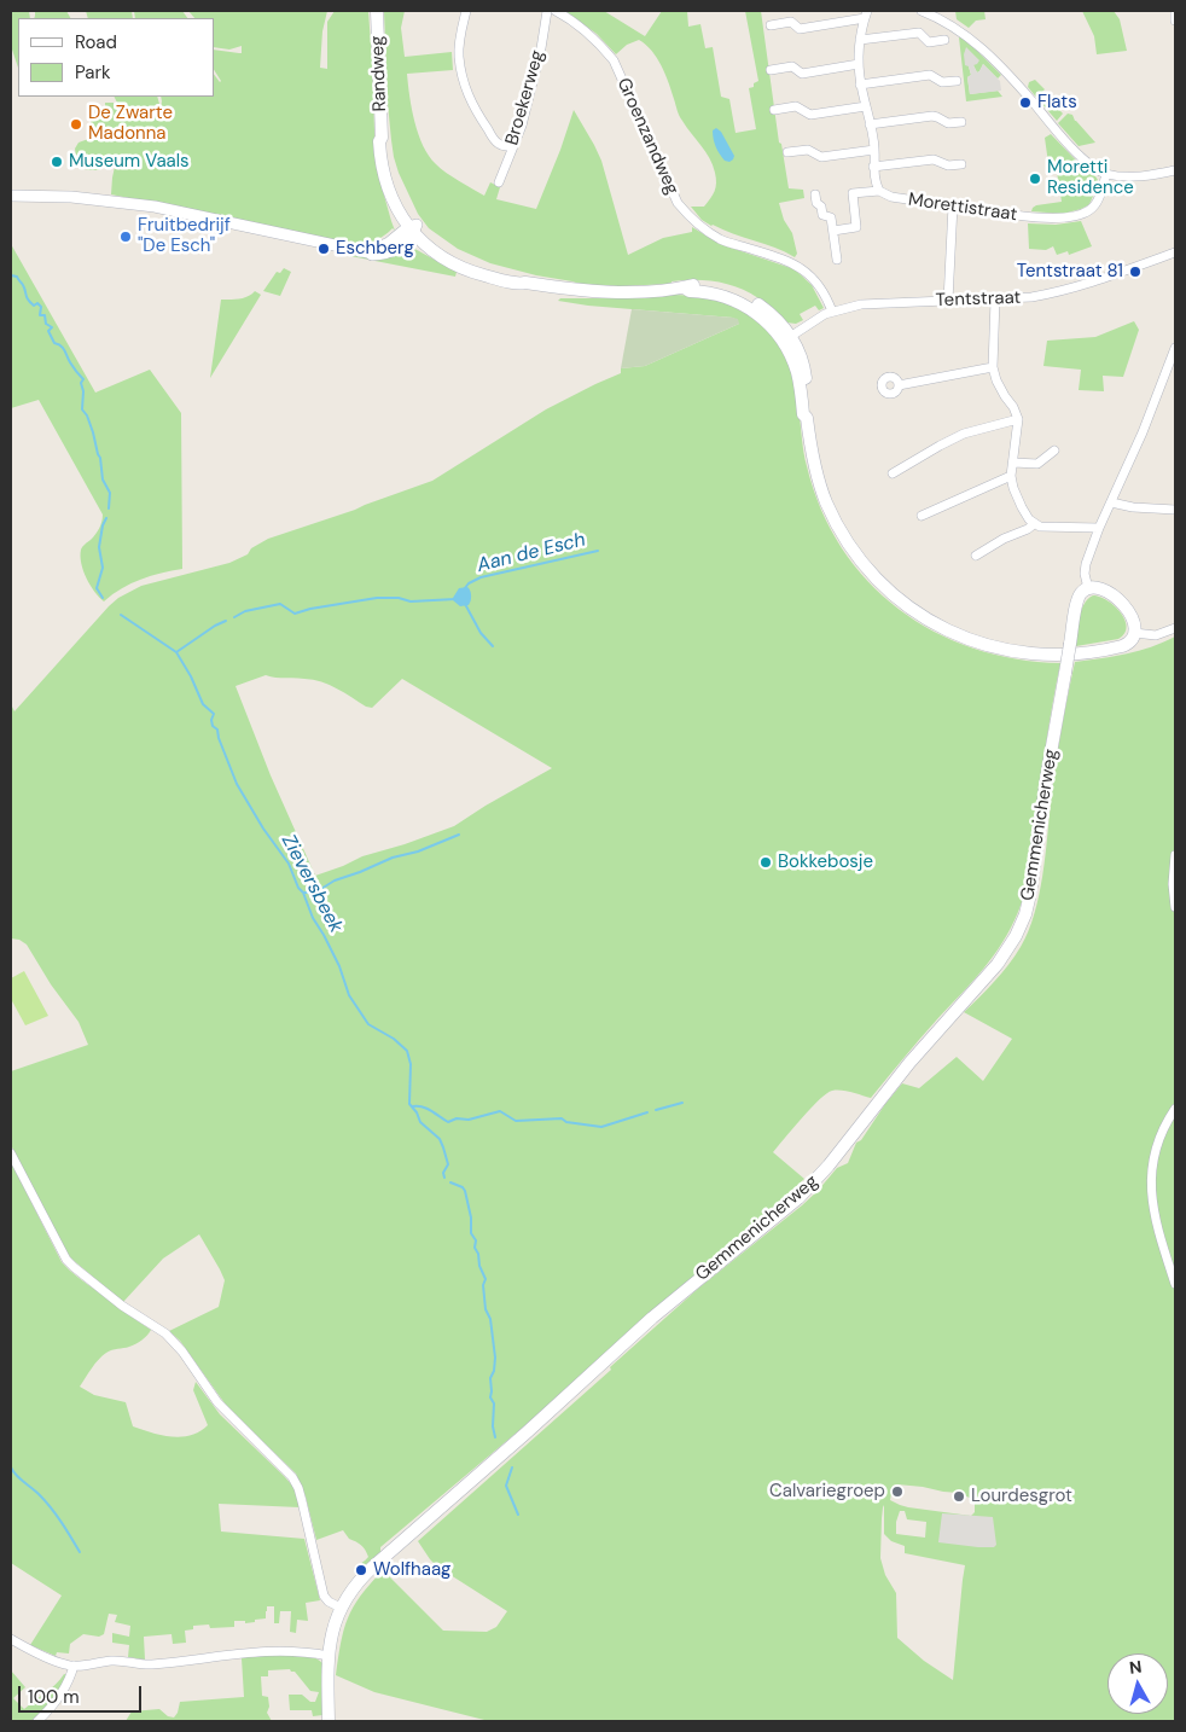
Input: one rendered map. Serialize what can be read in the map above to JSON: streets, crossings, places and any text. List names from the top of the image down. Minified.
{"streets":{"main road":["Randweg","Gemmenicherweg"],"street":["Broekerweg","Groenzandweg","Morettistraat","Tentstraat"]},"crossings":[["Randweg","Tentstraat"],["Groenzandweg","Tentstraat"]],"water":["Aan de Esch","Zieversbeek"],"places":["Flats","De Zwarte Madonna","Museum Vaals","Moretti Residence","Fruitbedrijf \"De Esch\"","Eschberg","Tentstraat 81","Bokkebosje","Calvariegroep","Lourdesgrot","Wolfhaag"],"legend":["Road","Park"],"scale_bar":"100 m","north":"top"}
